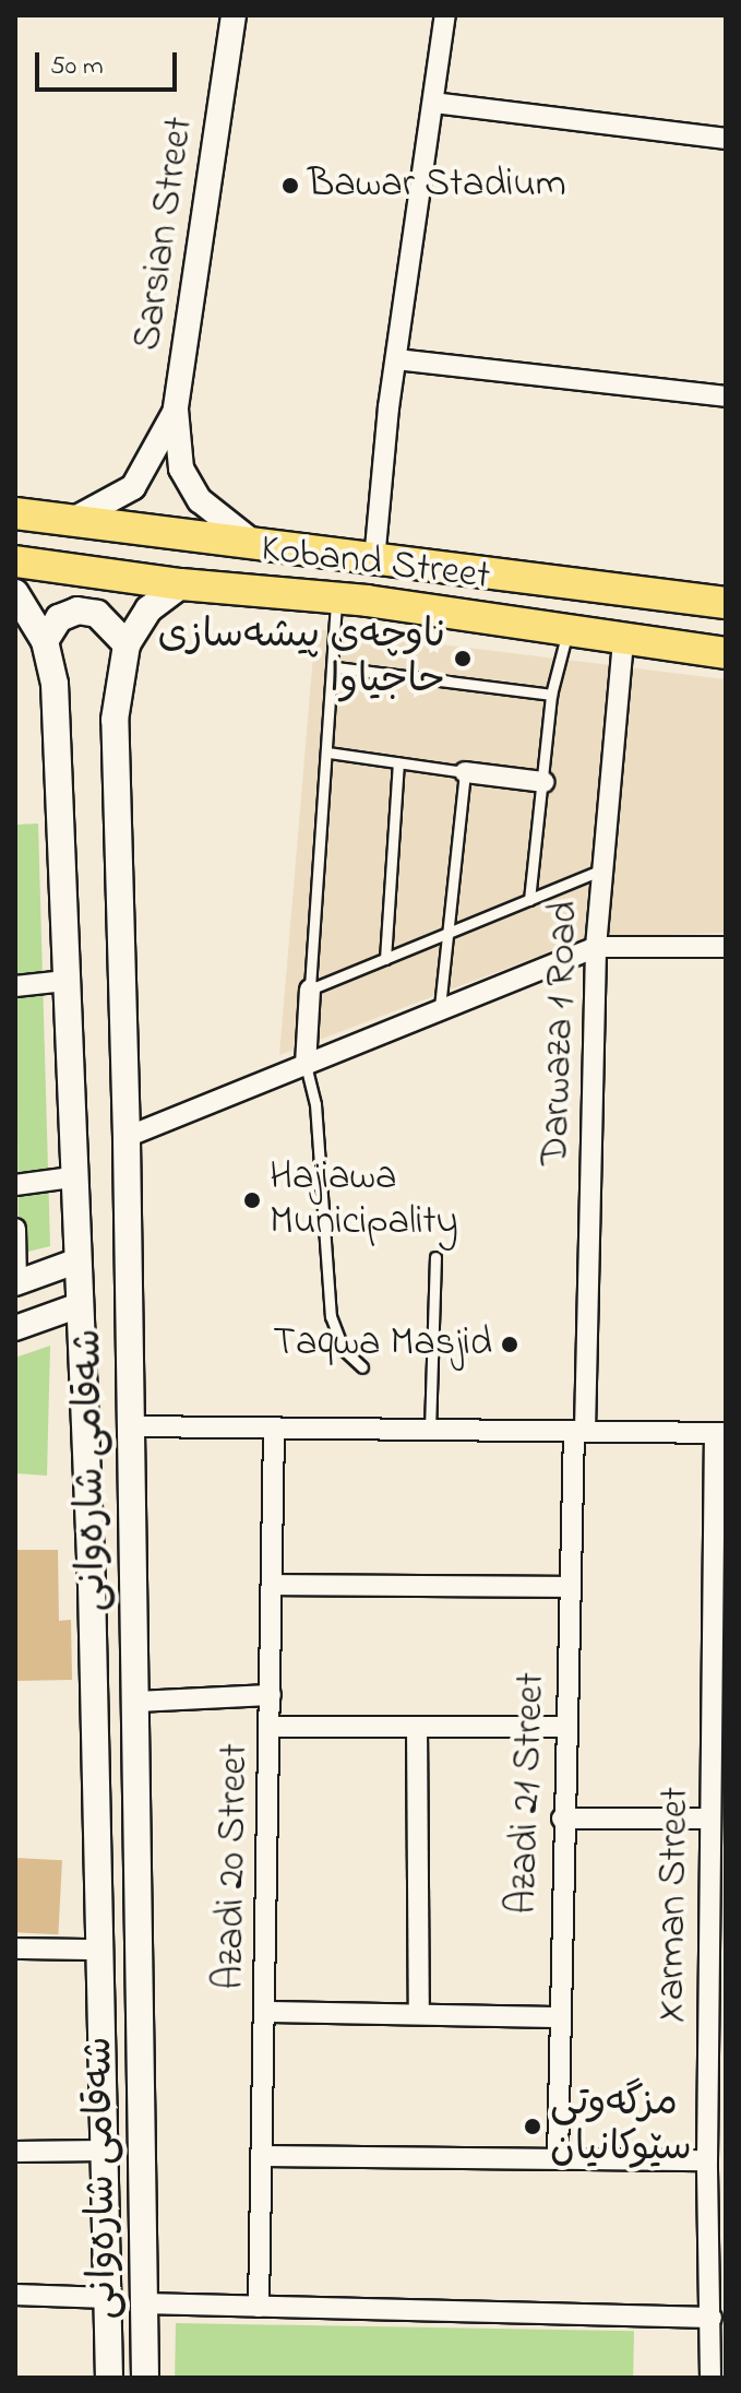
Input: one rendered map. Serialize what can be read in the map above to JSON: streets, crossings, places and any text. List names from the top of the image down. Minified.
{"streets":{"main road":["Koband Street","شەقامی شارەوانی"],"street":["Sarsian Street","Darwaza 1 Road","Azadi 21 Street","Azadi 20 Street","Xarman Street"]},"crossings":[["Koband Street","Darwaza 1 Road"],["Koband Street","شەقامی شارەوانی"],["Darwaza 1 Road","Azadi 21 Street"]],"places":["Bawar Stadium","ناوچەی پیشەسازی حاجیاوا","Hajiawa Municipality","Taqwa Masjid","مزگەوتی سێوکانیان"],"scale_bar":"50 m"}
